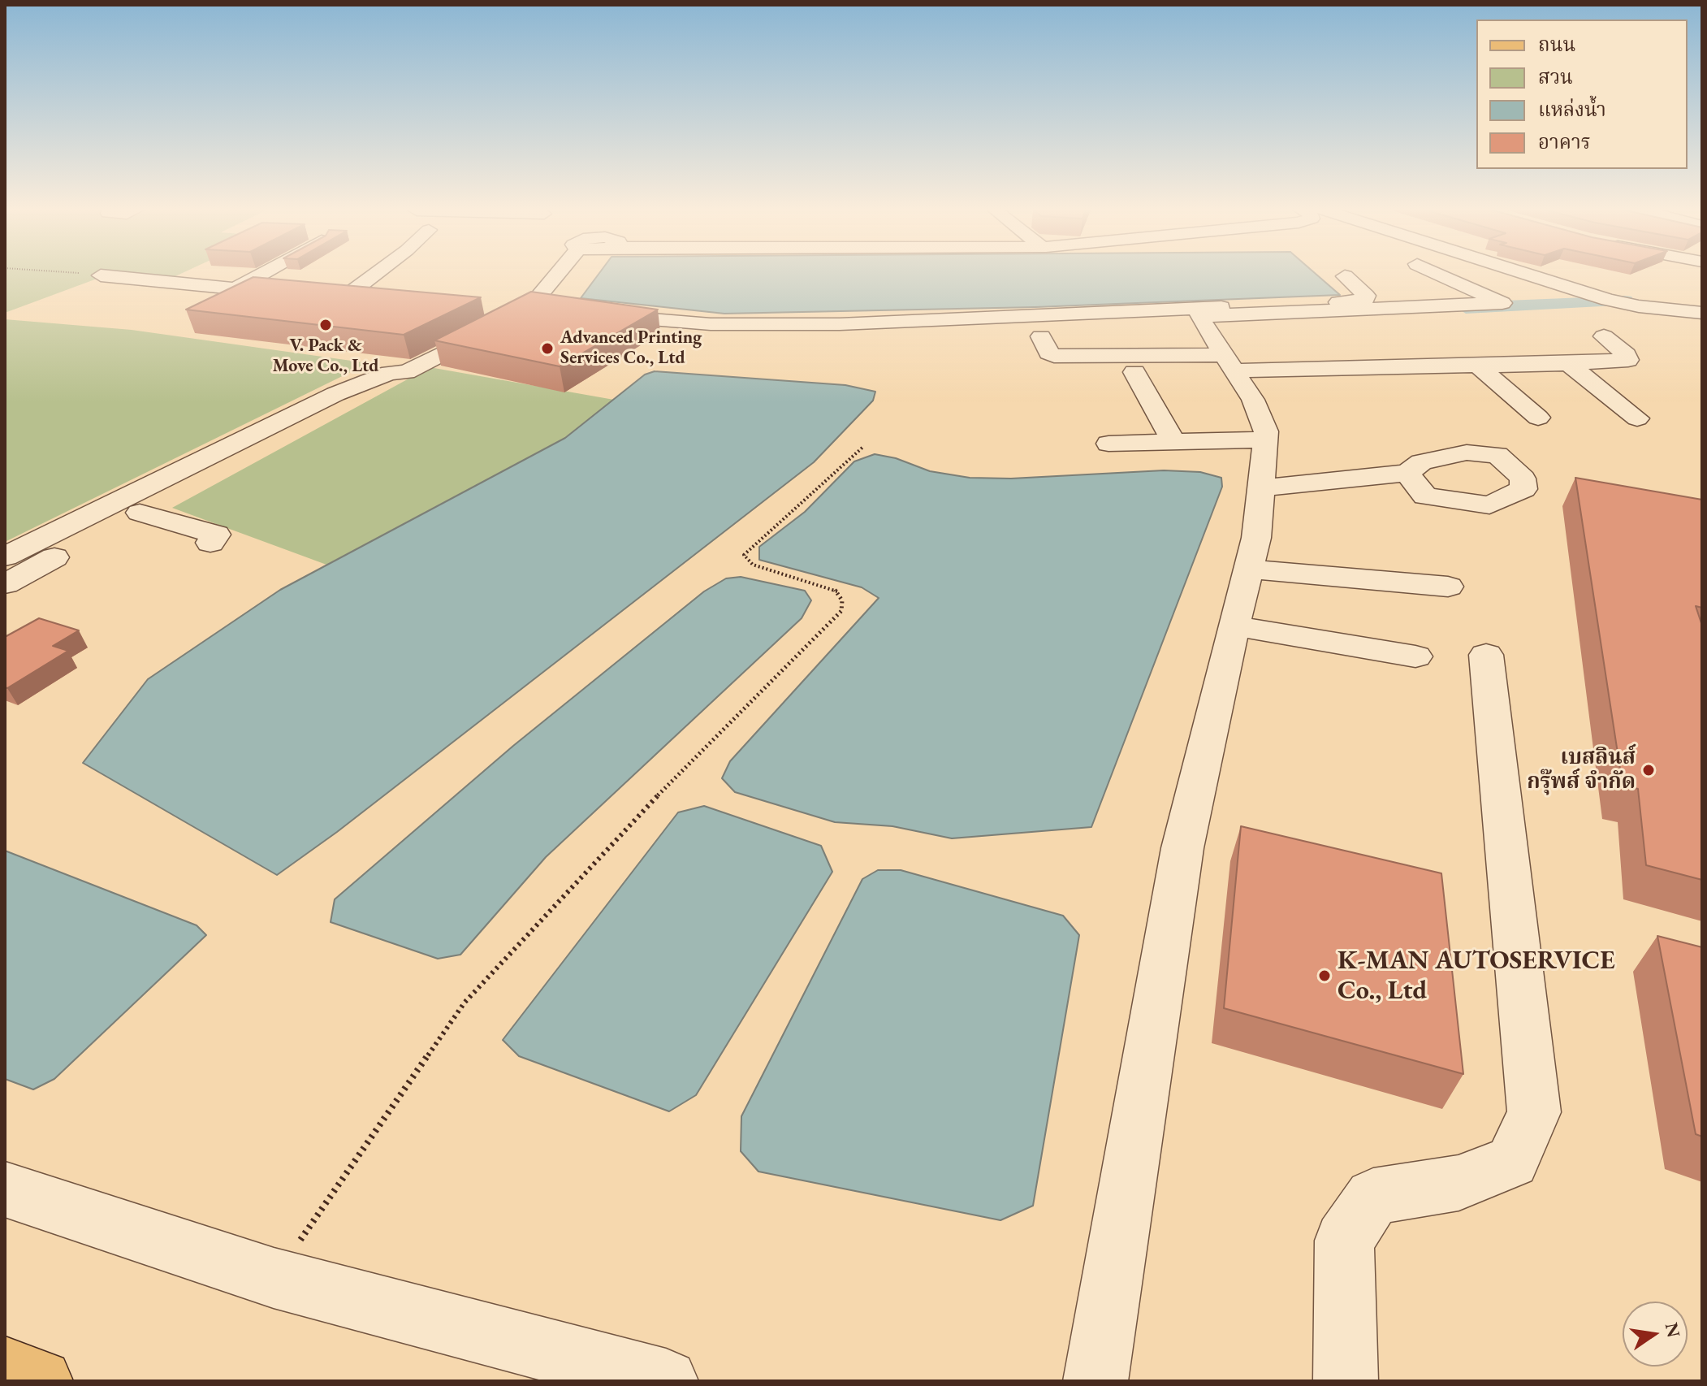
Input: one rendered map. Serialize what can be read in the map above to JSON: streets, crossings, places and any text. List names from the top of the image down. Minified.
{"places":["V. Pack & Move Co., Ltd","Advanced Printing Services Co., Ltd","เบสลินส์ กรุ๊พส์ จำกัด","K-MAN AUTOSERVICE Co., Ltd"],"legend":["ถนน","สวน","แหล่งน้ำ","อาคาร"],"north":"right"}
